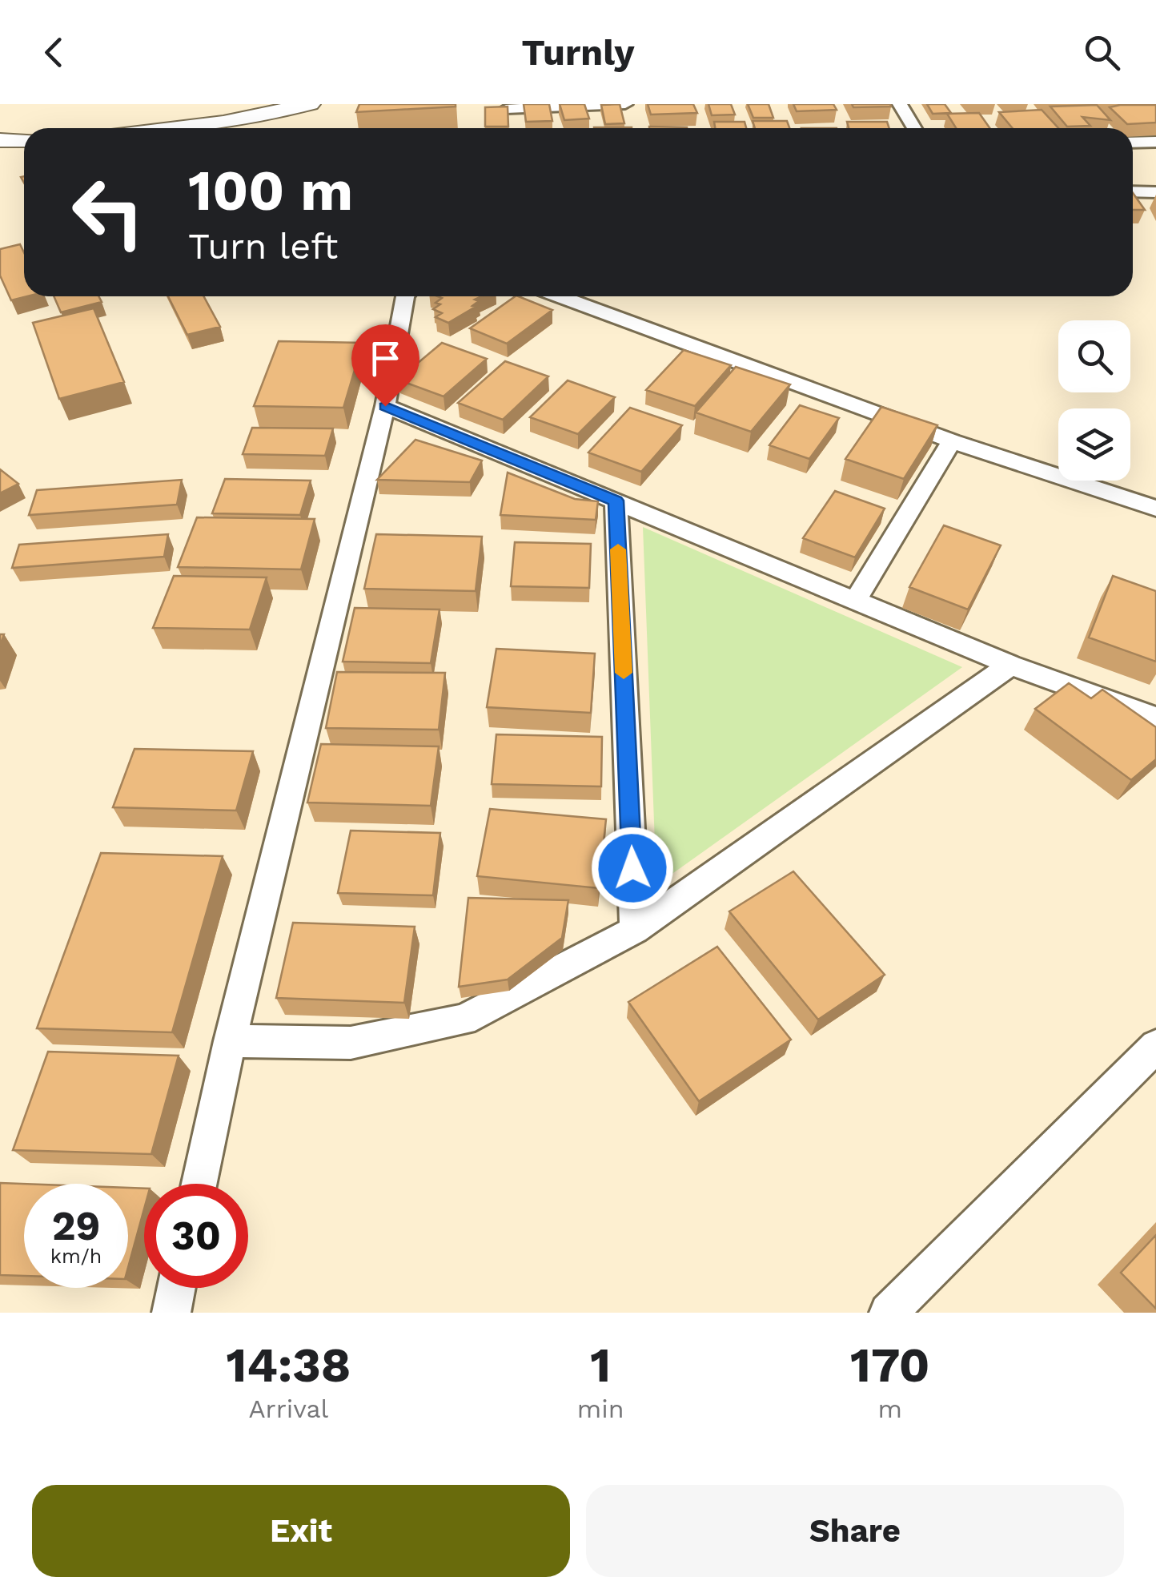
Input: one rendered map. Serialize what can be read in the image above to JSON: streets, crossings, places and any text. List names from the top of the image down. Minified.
{"page":{"header":"Turnly","turn":["100 m","Turn left"],"speed":"29 km/h","limit":"30","eta":["14:38","Arrival","1","min","170","m"],"buttons":["Exit","Share"]}}
